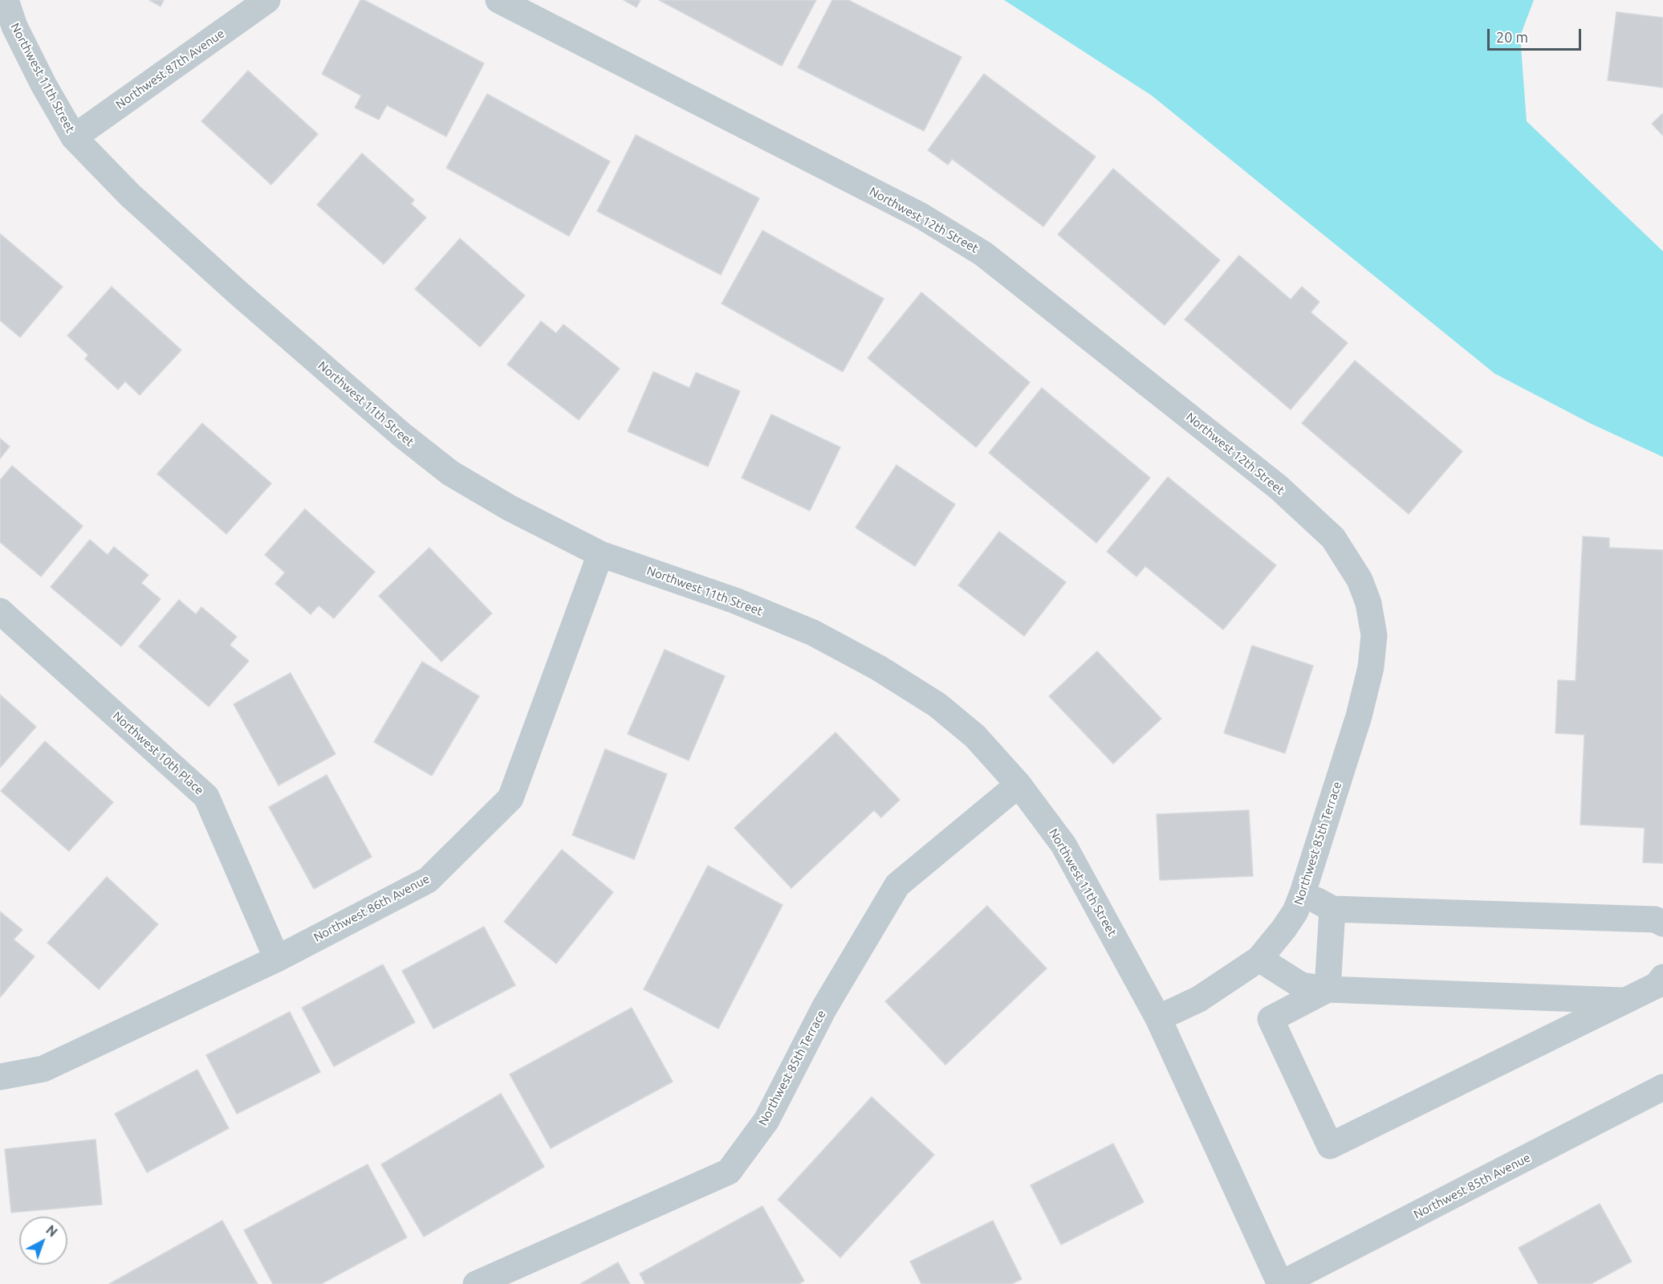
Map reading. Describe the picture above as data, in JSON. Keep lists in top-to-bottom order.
{
  "streets": {
    "street": [
      "Northwest 87th Avenue",
      "Northwest 11th Street",
      "Northwest 12th Street",
      "Northwest 10th Place",
      "Northwest 85th Terrace",
      "Northwest 86th Avenue",
      "Northwest 85th Avenue"
    ]
  },
  "crossings": [
    ["Northwest 87th Avenue", "Northwest 11th Street"],
    ["Northwest 11th Street", "Northwest 85th Terrace"],
    ["Northwest 11th Street", "Northwest 86th Avenue"],
    ["Northwest 11th Street", "Northwest 85th Avenue"],
    ["Northwest 12th Street", "Northwest 85th Terrace"],
    ["Northwest 10th Place", "Northwest 86th Avenue"]
  ],
  "scale_bar": "20 m",
  "north": "top right"
}
